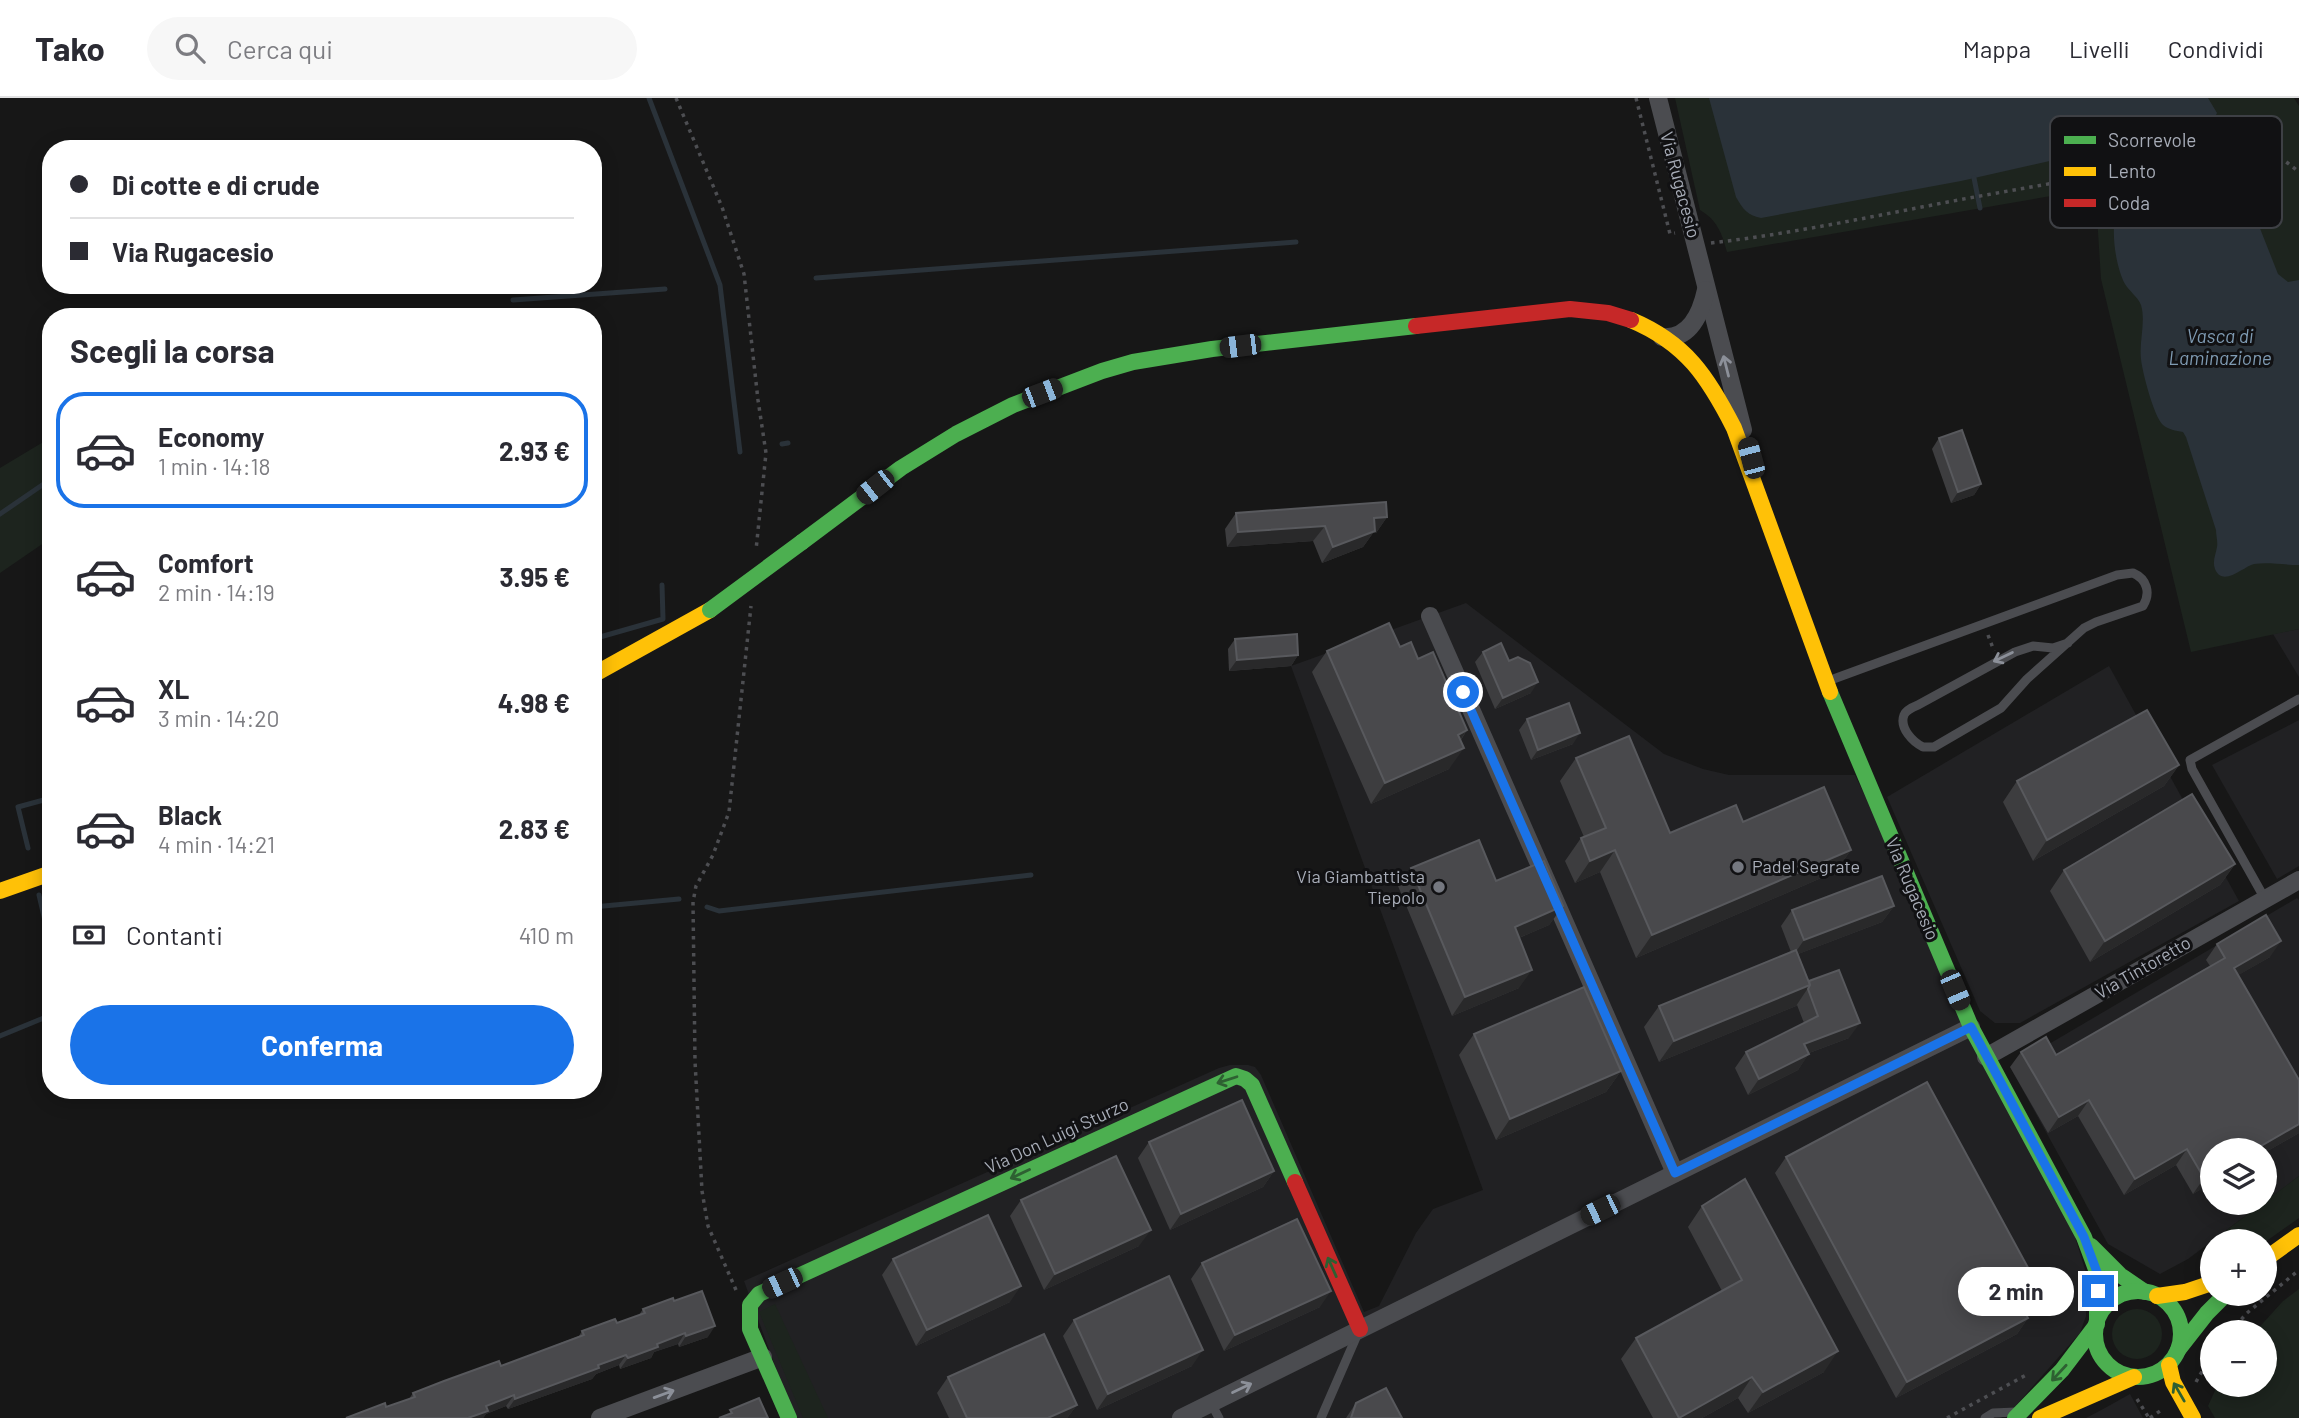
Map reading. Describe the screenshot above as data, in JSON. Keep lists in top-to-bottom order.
{
  "streets": {
    "main road": ["Via Rugacesio", "Via Don Luigi Sturzo"],
    "street": ["Via Tintoretto"]
  },
  "crossings": [
    ["Via Rugacesio", "Via Tintoretto"]
  ],
  "water": ["Vasca di Laminazione"],
  "places": ["Padel Segrate", "Via Giambattista Tiepolo"],
  "legend": ["Scorrevole", "Lento", "Coda"],
  "page": {
    "header": "Tako",
    "search": "Cerca qui",
    "nav": ["Mappa", "Livelli", "Condividi"],
    "banner": ["Di cotte e di crude", "Via Rugacesio"],
    "heading": "Scegli la corsa",
    "list": [
      {
        "name": "Economy",
        "note": "1 min · 14:18",
        "value": "2.93 €"
      },
      {
        "name": "Comfort",
        "note": "2 min · 14:19",
        "value": "3.95 €"
      },
      {
        "name": "XL",
        "note": "3 min · 14:20",
        "value": "4.98 €"
      },
      {
        "name": "Black",
        "note": "4 min · 14:21",
        "value": "2.83 €"
      }
    ],
    "pay": ["Contanti", "410 m"],
    "buttons": "Conferma",
    "map_buttons": ["+", "−"],
    "bubble": "2 min"
  }
}
